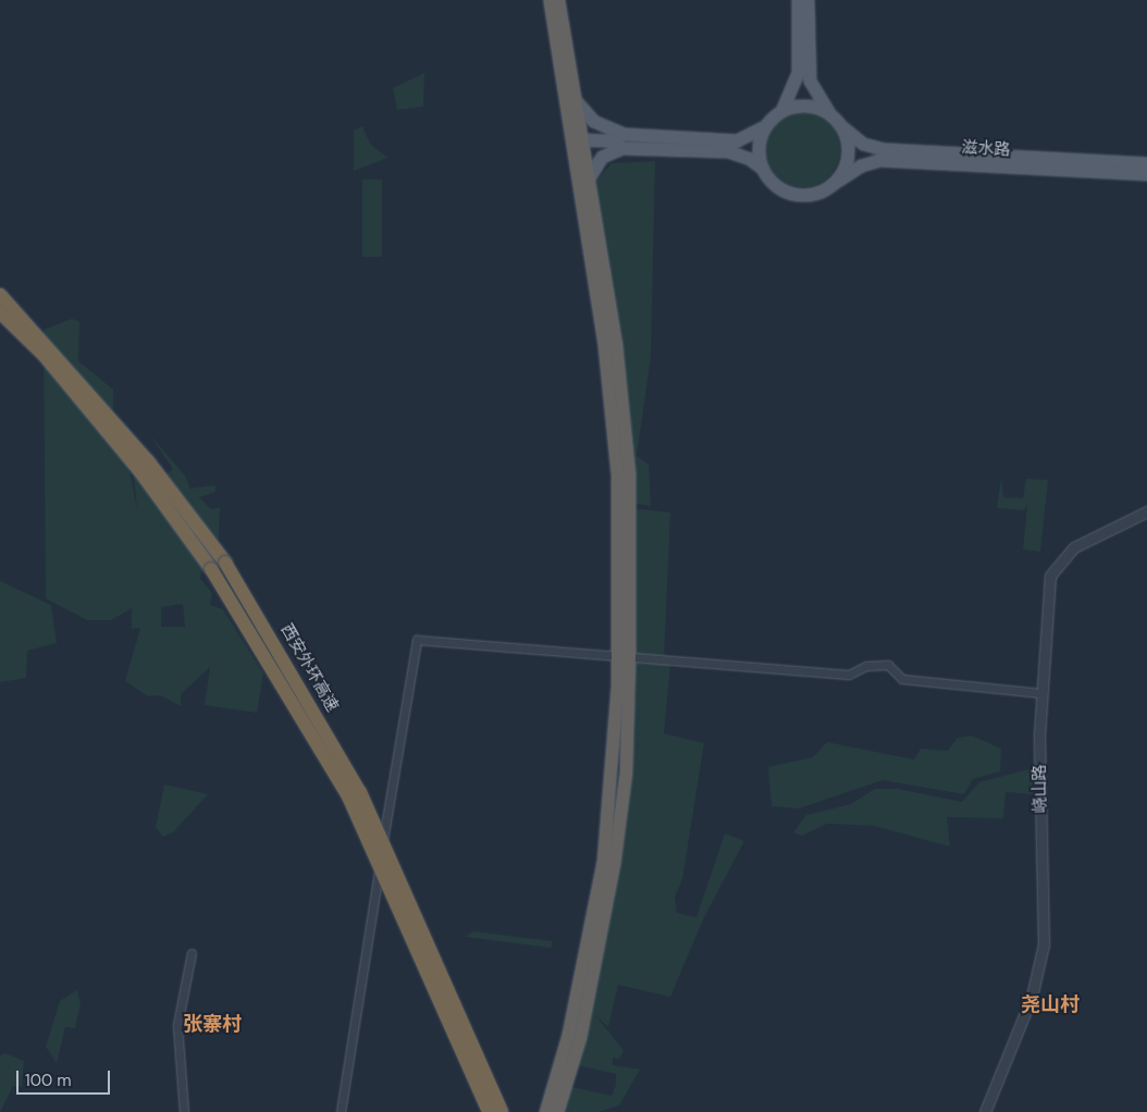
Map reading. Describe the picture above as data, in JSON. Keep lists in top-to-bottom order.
{
  "streets": {
    "highway": ["西安外环高速"],
    "main road": ["滋水路"],
    "street": ["峣山路"]
  },
  "districts": ["尧山村", "张寨村"],
  "scale_bar": "100 m"
}
